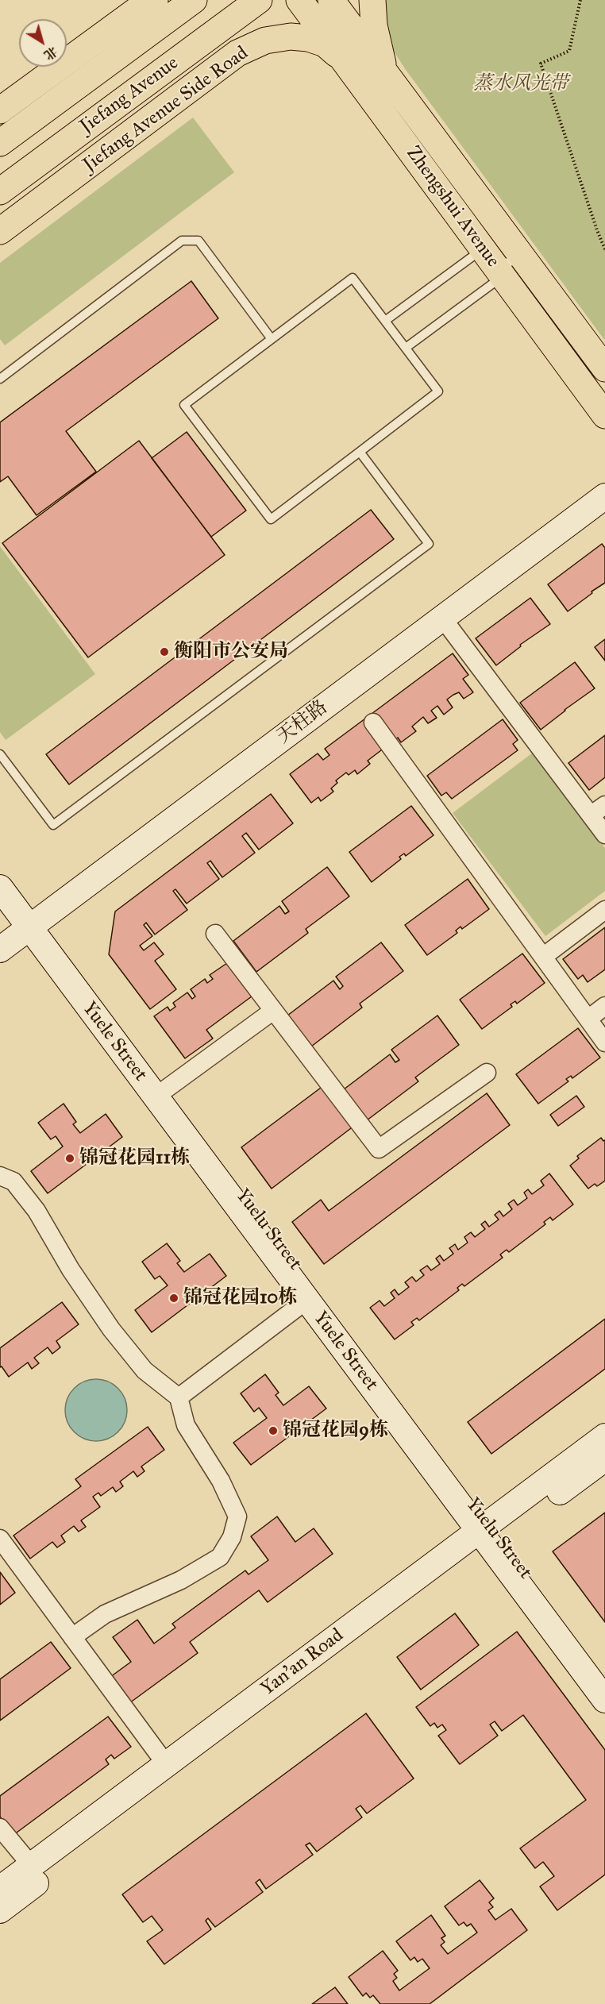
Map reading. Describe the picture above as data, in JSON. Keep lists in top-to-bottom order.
{
  "streets": {
    "main road": ["Jiefang Avenue", "Jiefang Avenue Side Road", "Zhengshui Avenue"],
    "street": [
      "天柱路",
      "Yuele Street",
      "Yuelu Street",
      "Yan'an Road"
    ]
  },
  "crossings": [
    ["Jiefang Avenue Side Road", "Zhengshui Avenue"],
    ["天柱路", "Yuele Street"],
    ["天柱路", "Yuelu Street"],
    ["Yuele Street", "Yuelu Street"],
    ["Yuele Street", "Yan'an Road"],
    ["Yuelu Street", "Yan'an Road"]
  ],
  "parks": ["蒸水风光带"],
  "places": [
    "衡阳市公安局",
    "锦冠花园11栋",
    "锦冠花园10栋",
    "锦冠花园9栋"
  ],
  "north": "bottom right"
}
